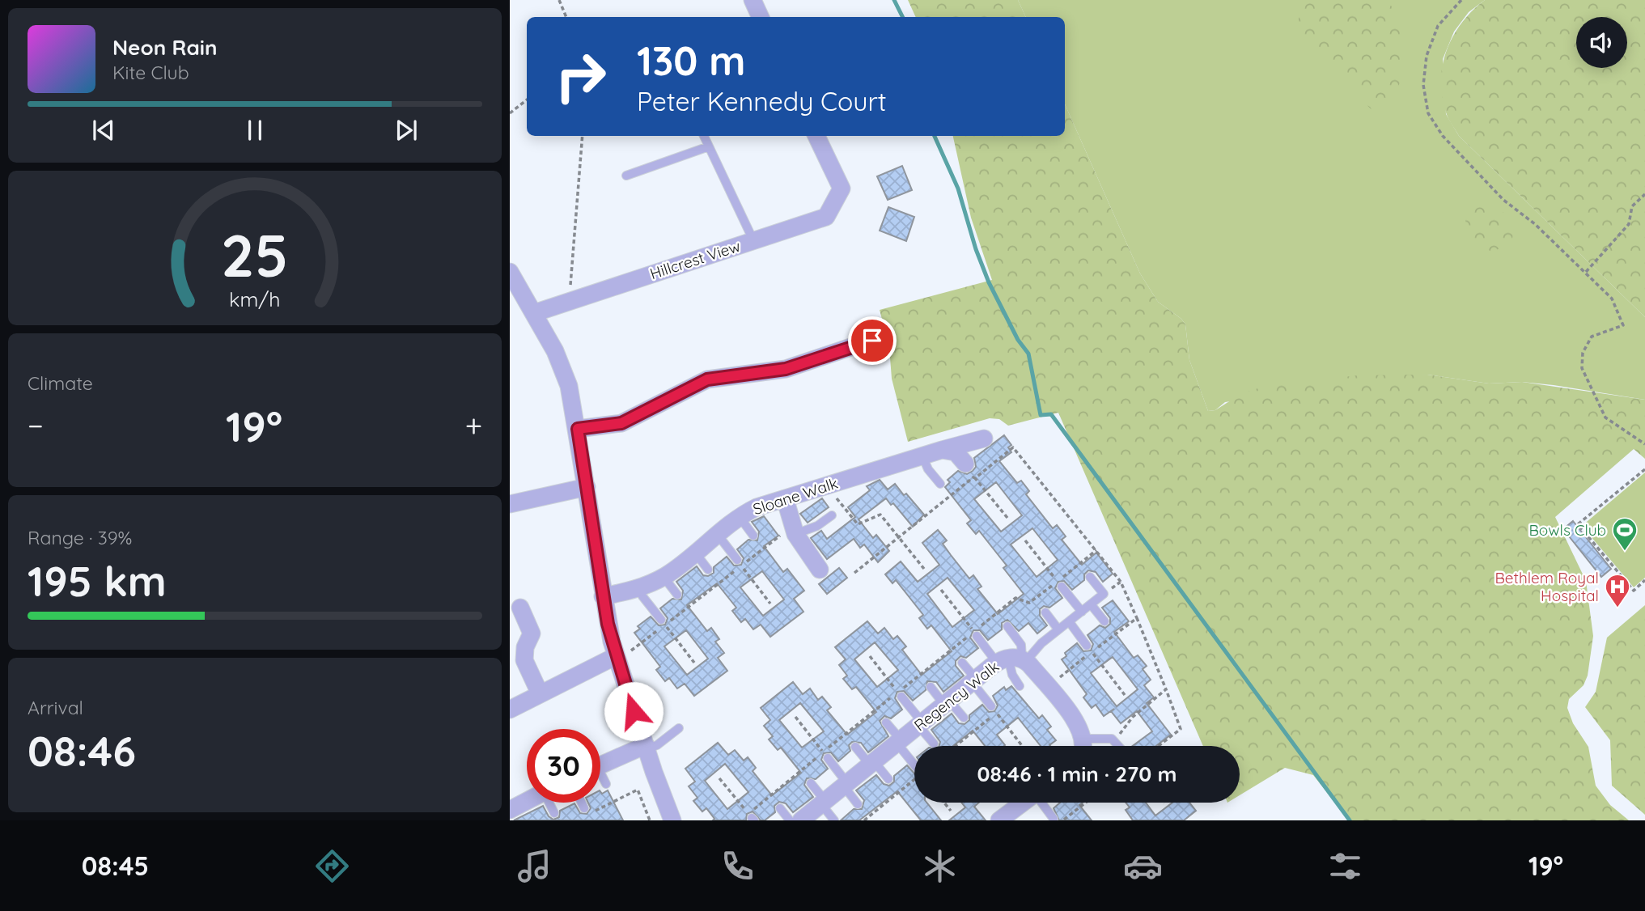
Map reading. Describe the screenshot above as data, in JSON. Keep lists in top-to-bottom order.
{
  "streets": {
    "street": ["Hillcrest View", "Sloane Walk", "Regency Walk"]
  },
  "places": {
    "sports": ["Bowls Club"],
    "hospital": ["Bethlem Royal Hospital"]
  },
  "page": {
    "turn": ["130 m", "Peter Kennedy Court"],
    "song": ["Neon Rain", "Kite Club"],
    "tile": [
      "Climate",
      ["Range · 39%", "195 km"],
      ["Arrival", "08:46"]
    ],
    "heat": ["−", "19°", "+"],
    "limit": "30",
    "trip": "08:46 · 1 min · 270 m",
    "tabs": ["08:45", "19°"],
    "gauge": ["25", "km/h"]
  }
}
